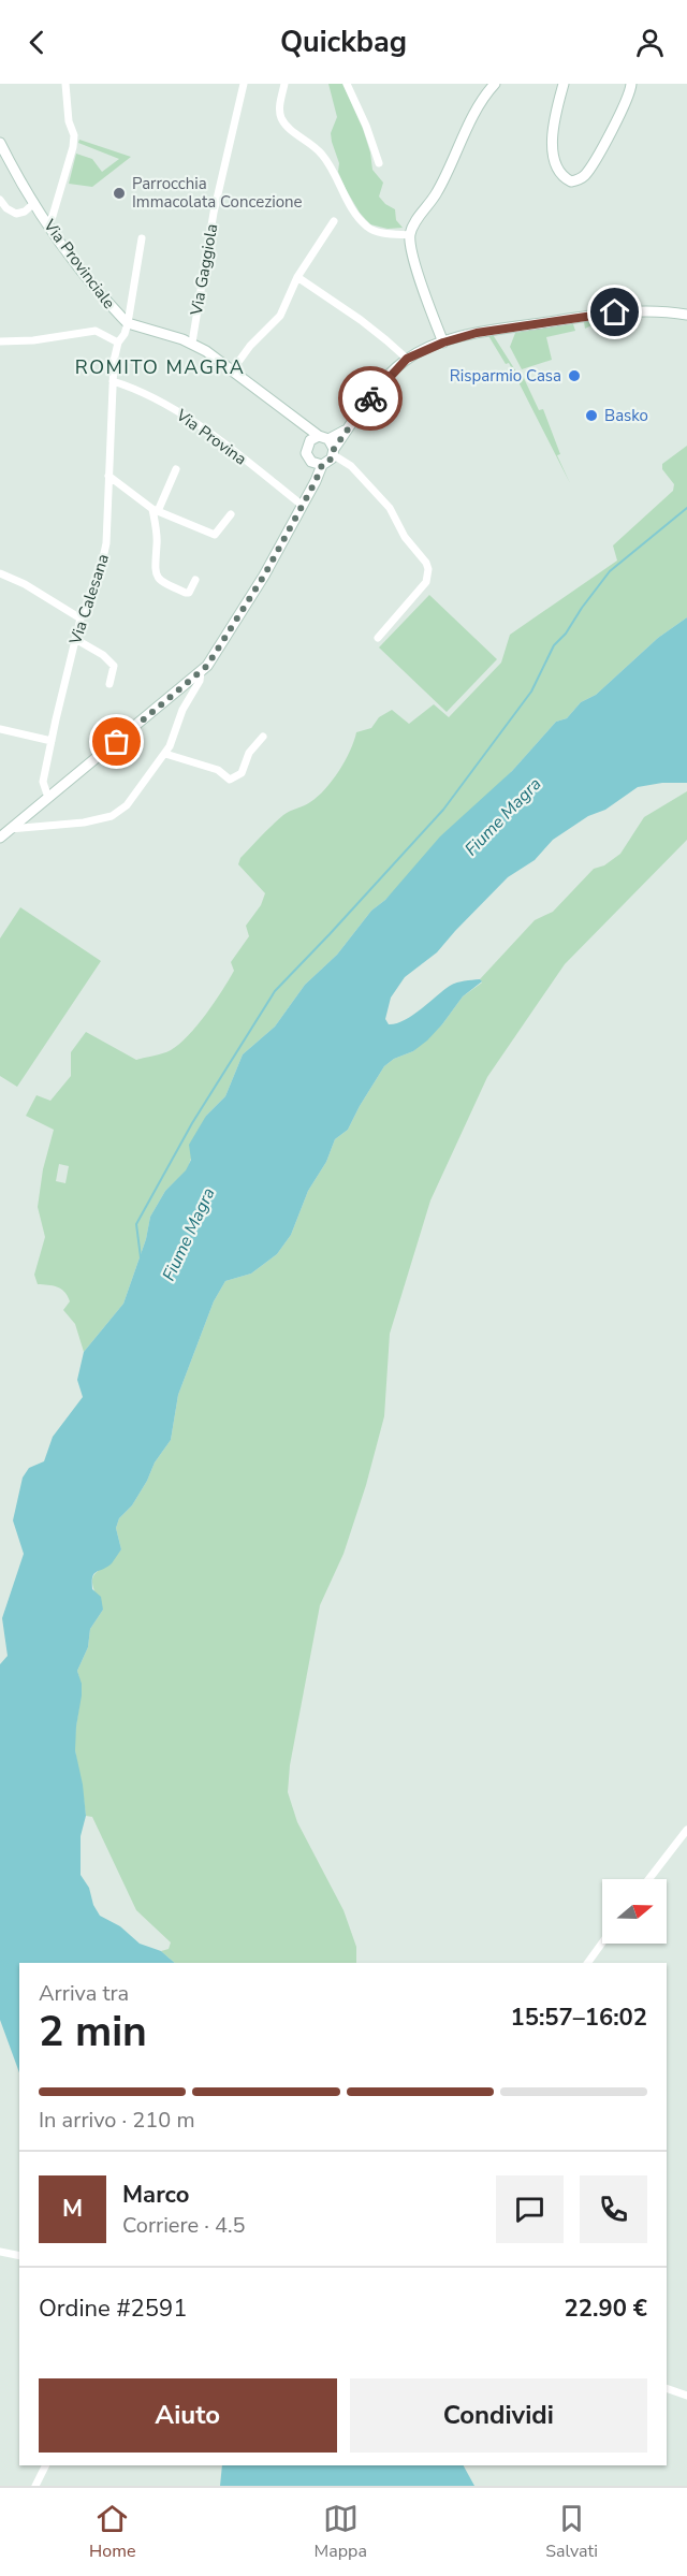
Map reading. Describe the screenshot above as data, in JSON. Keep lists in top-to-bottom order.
{
  "streets": {
    "main road": ["Via Provinciale"],
    "street": ["Via Gaggiola", "Via Provina", "Via Calesana"]
  },
  "crossings": [
    ["Via Provinciale", "Via Gaggiola"],
    ["Via Provinciale", "Via Calesana"],
    ["Via Provina", "Via Calesana"]
  ],
  "districts": ["ROMITO MAGRA"],
  "water": ["Fiume Magra"],
  "places": ["Parrocchia Immacolata Concezione", "Risparmio Casa", "Basko"],
  "north": "right",
  "page": {
    "header": "Quickbag",
    "heading": ["2 min", "Arriva tra", "15:57–16:02"],
    "panel": [
      "Marco",
      "Corriere · 4.5",
      "Ordine #2591",
      "22.90 €"
    ],
    "bar": "In arrivo · 210 m",
    "round": "M",
    "buttons": ["Aiuto", "Condividi"],
    "tabs": ["Home", "Mappa", "Salvati"]
  }
}
